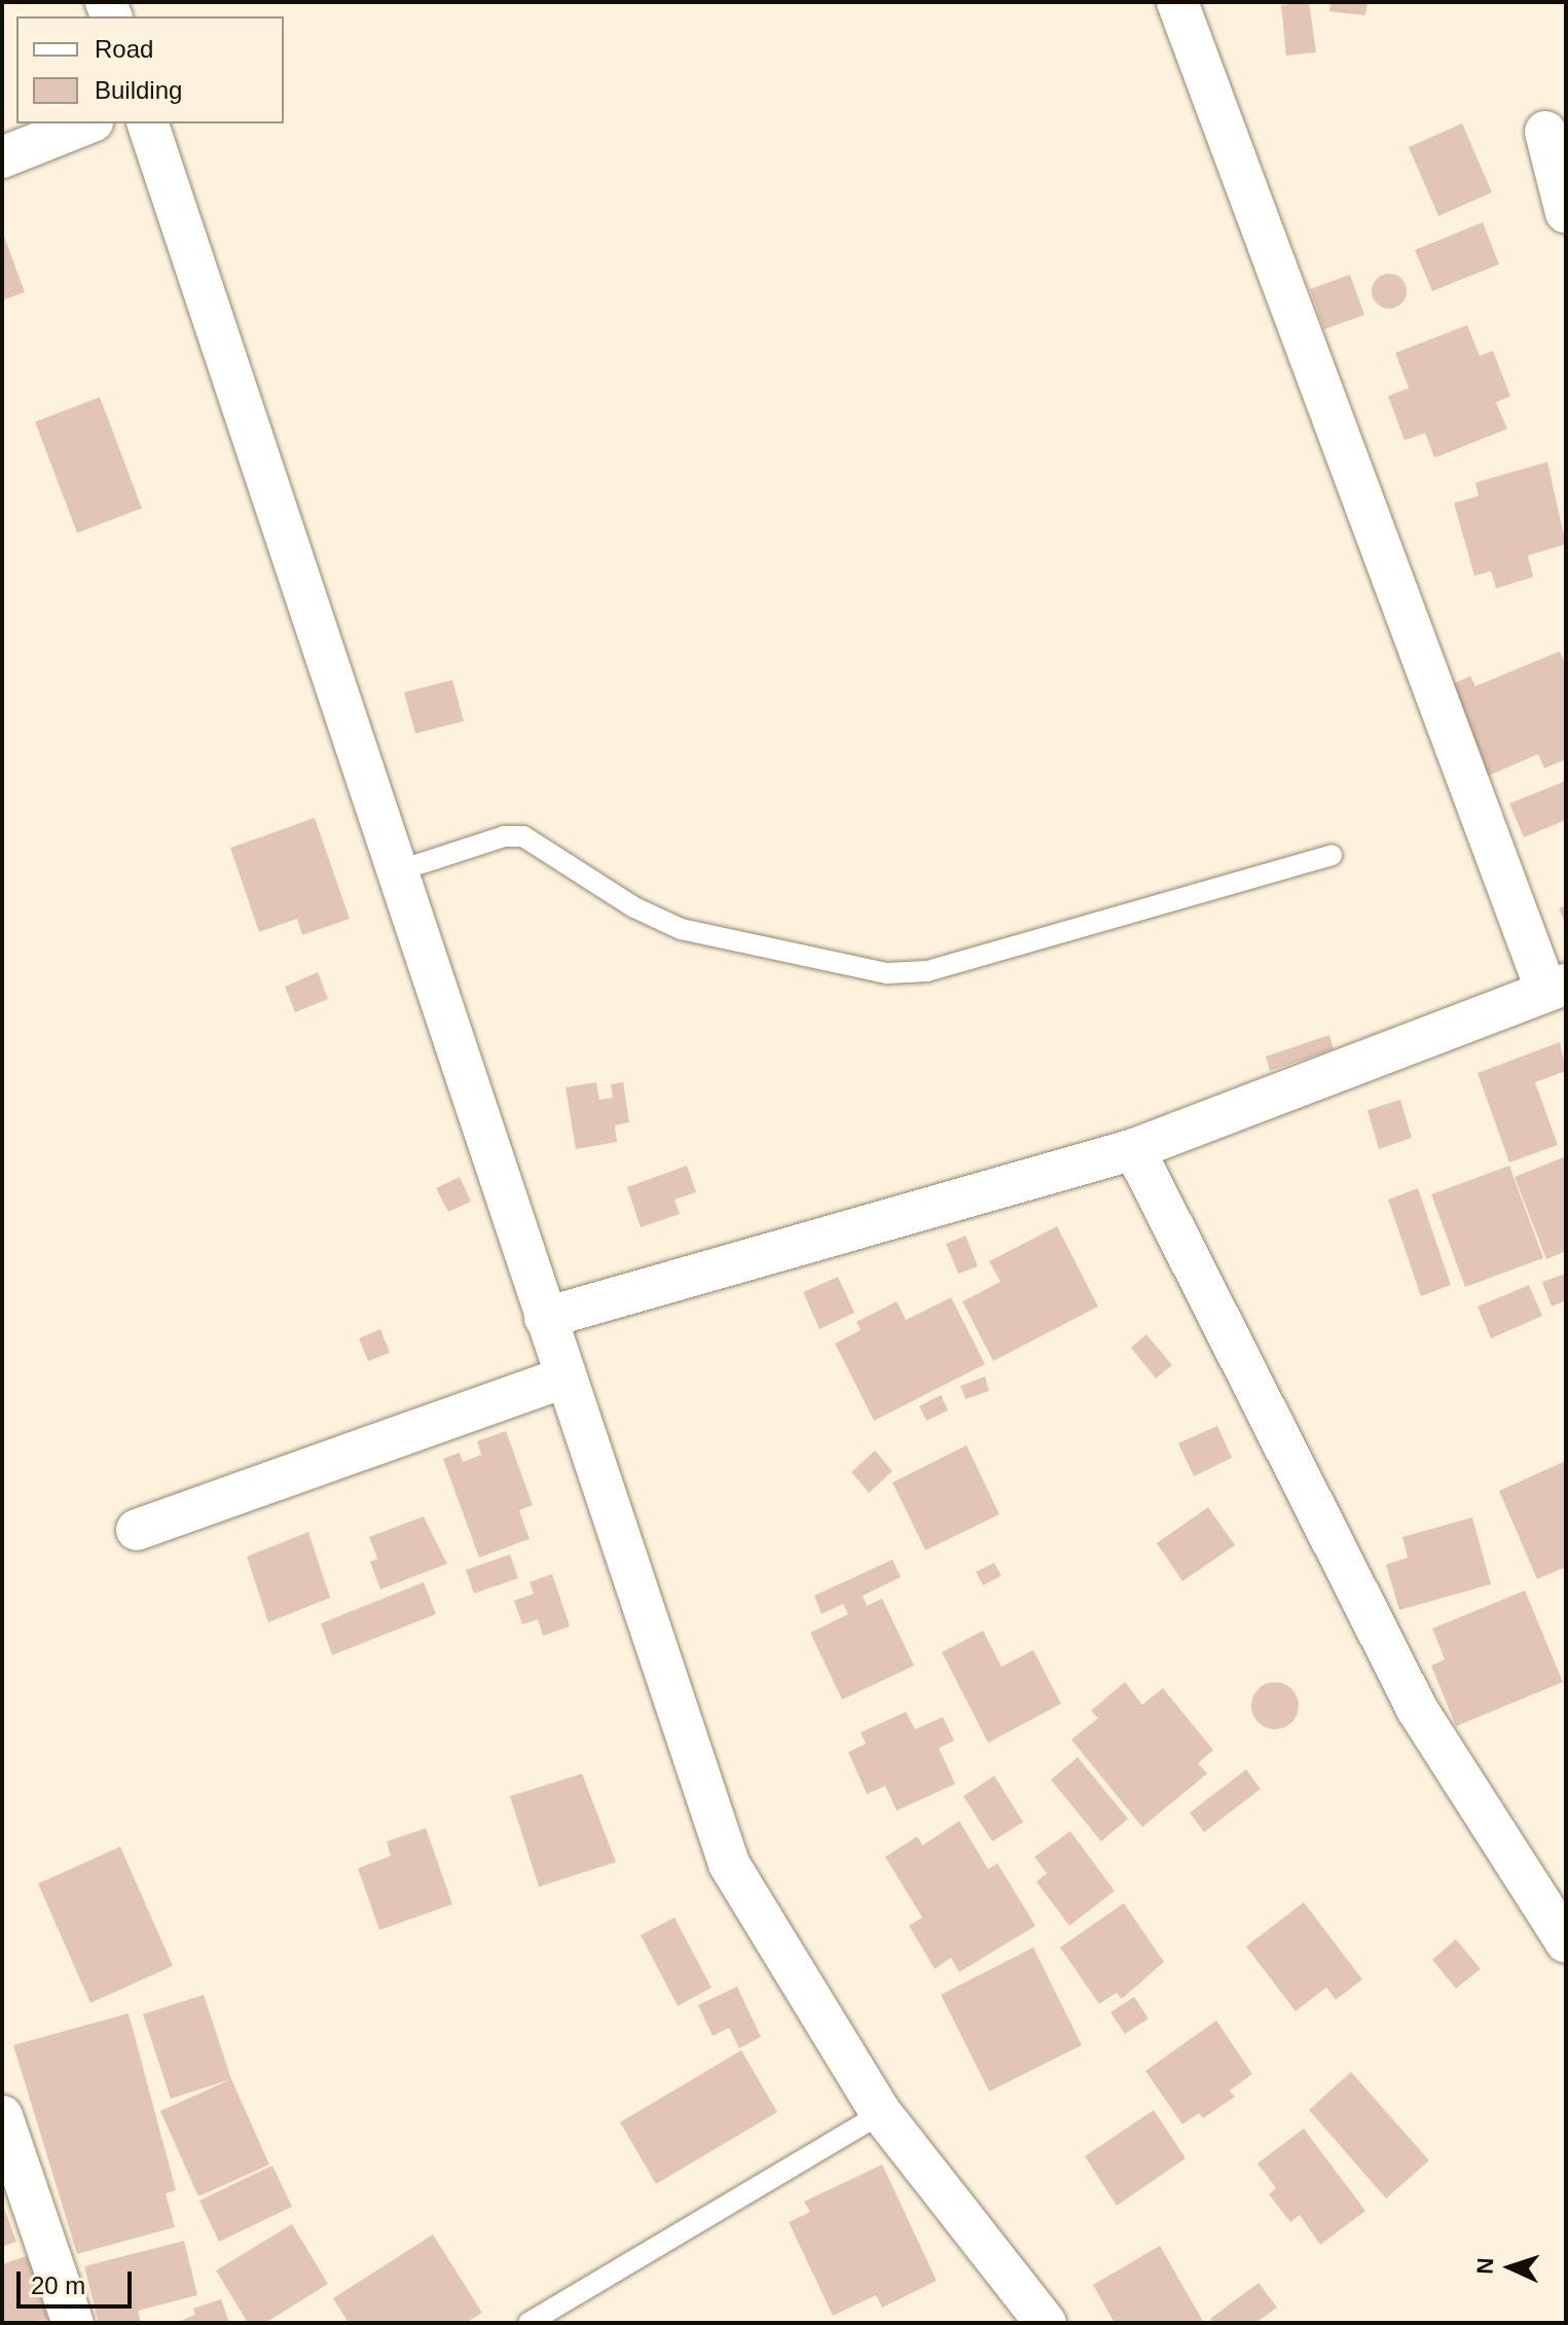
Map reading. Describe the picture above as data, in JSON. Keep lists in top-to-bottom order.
{
  "legend": ["Road", "Building"],
  "scale_bar": "20 m",
  "north": "left"
}
